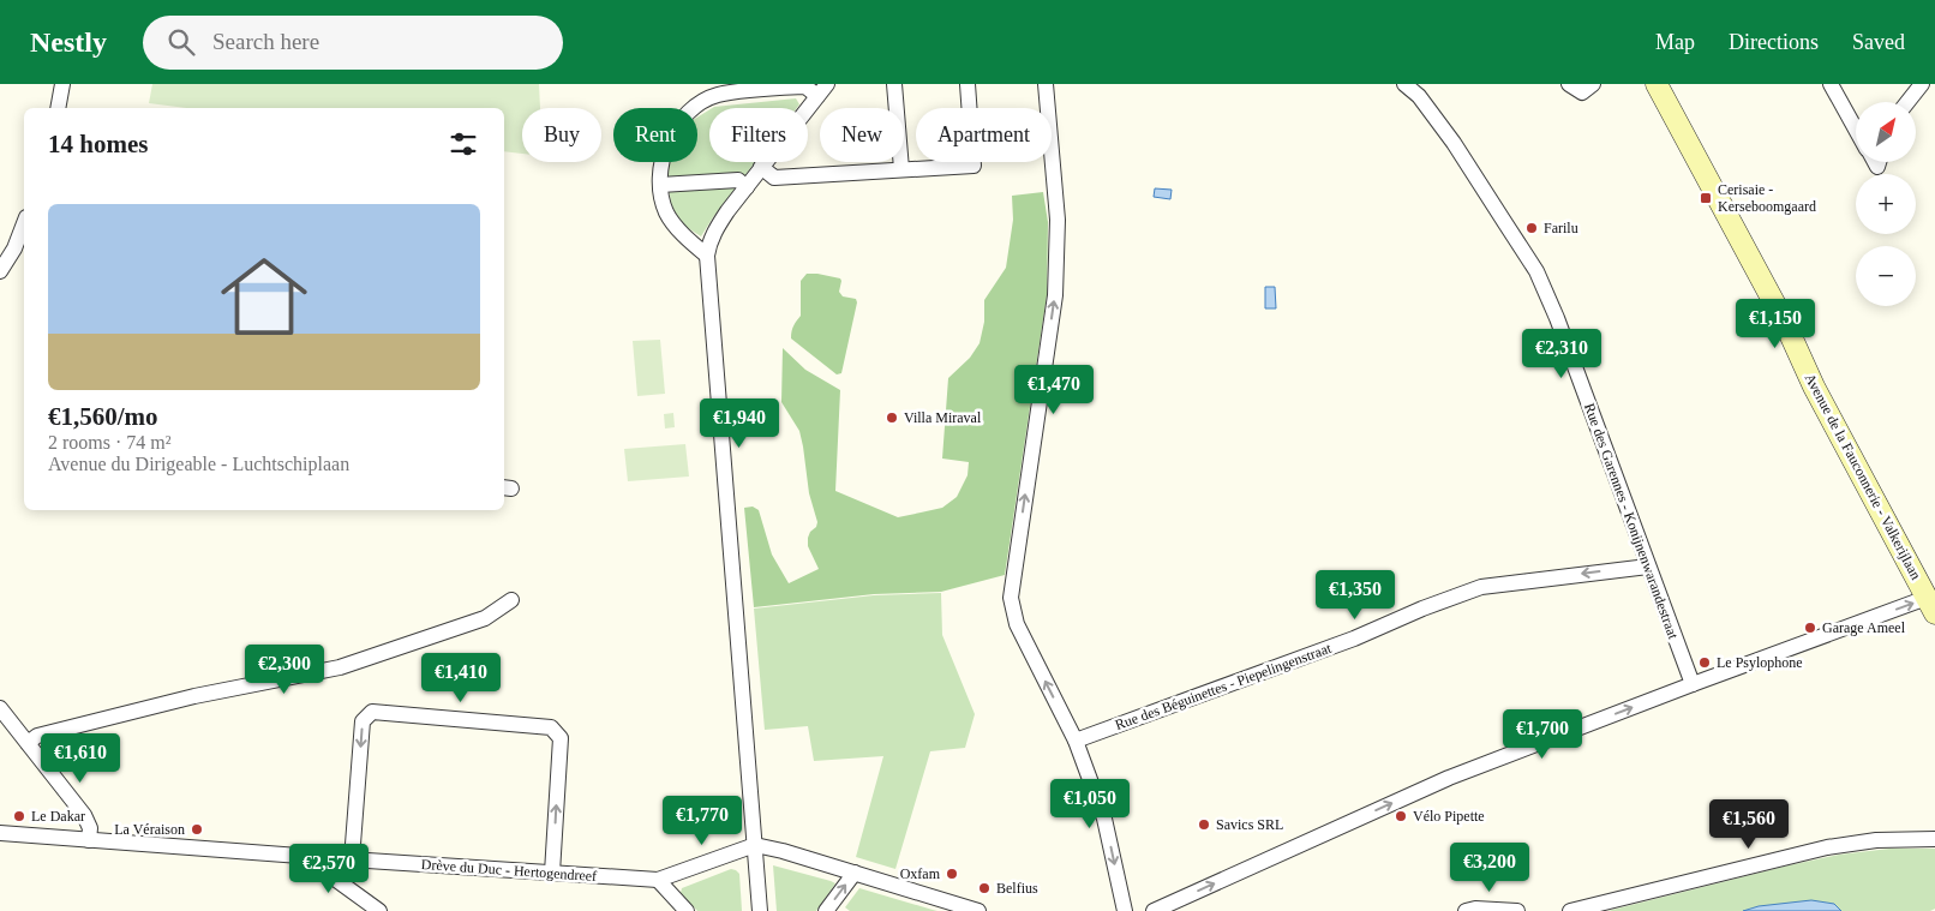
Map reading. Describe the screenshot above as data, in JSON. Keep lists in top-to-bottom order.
{
  "streets": {
    "street": [
      "Avenue de la Fauconnerie - Valkerijlaan",
      "Rue des Garennes - Konijnenwarandestraat",
      "Rue des Béguinettes - Piepelingenstraat",
      "Drève du Duc - Hertogendreef"
    ]
  },
  "crossings": [
    ["Rue des Garennes - Konijnenwarandestraat", "Rue des Béguinettes - Piepelingenstraat"]
  ],
  "one_way": ["Rue des Béguinettes - Piepelingenstraat"],
  "places": {
    "transit": ["Cerisaie - Kerseboomgaard"],
    "other": [
      "Farilu",
      "Villa Miraval",
      "Garage Ameel",
      "Le Psylophone",
      "Le Dakar",
      "Vélo Pipette",
      "Savics SRL",
      "La Véraison",
      "Oxfam",
      "Belfius"
    ]
  },
  "north": "top right",
  "page": {
    "header": "Nestly",
    "search": "Search here",
    "nav": ["Map", "Directions", "Saved"],
    "map_buttons": ["+", "−"],
    "chip": [
      "Buy",
      "Rent",
      "Filters",
      "New",
      "Apartment"
    ],
    "heading": "14 homes",
    "list": [
      {
        "name": "€1,560/mo",
        "note": "2 rooms · 74 m² · Avenue du Dirigeable - Luchtschiplaan"
      }
    ],
    "price": [
      "€1,150",
      "€2,310",
      "€1,470",
      "€1,940",
      "€1,350",
      "€2,300",
      "€1,410",
      "€1,700",
      "€1,610",
      "€1,050",
      "€1,770",
      "€1,560",
      "€3,200",
      "€2,570"
    ]
  }
}
